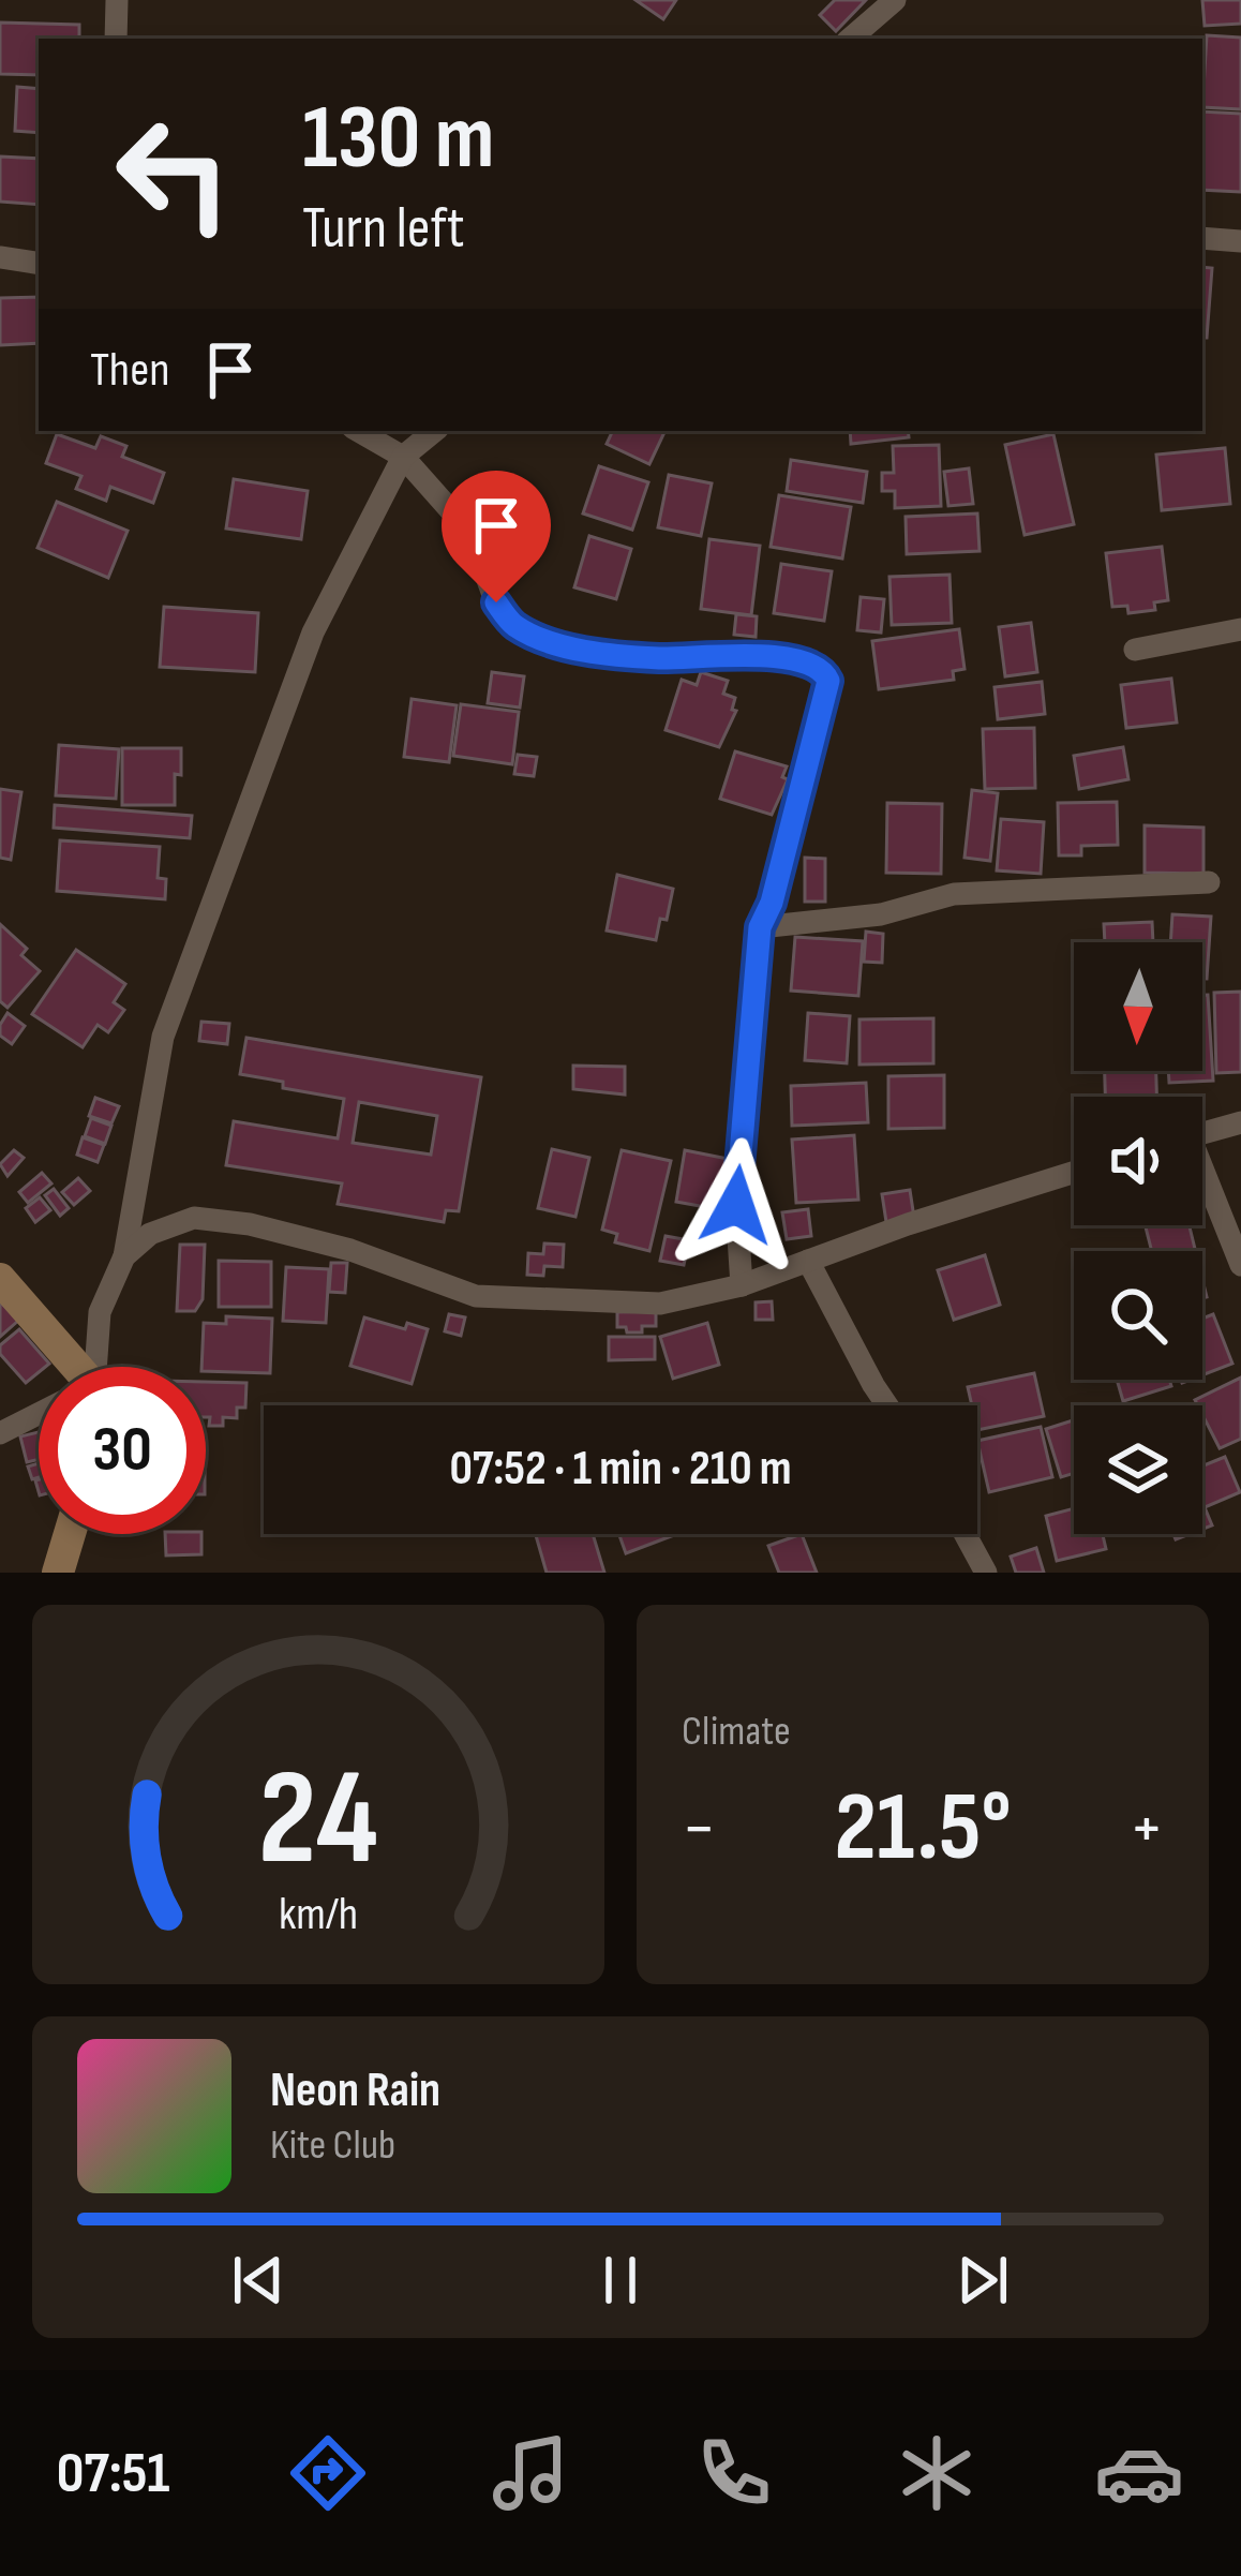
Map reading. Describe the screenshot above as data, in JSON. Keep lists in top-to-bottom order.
{
  "north": "bottom",
  "page": {
    "turn": ["130 m", "Turn left"],
    "then": "Then",
    "limit": "30",
    "trip": "07:52 · 1 min · 210 m",
    "tile": "Climate",
    "heat": ["−", "21.5°", "+"],
    "song": ["Neon Rain", "Kite Club"],
    "tabs": "07:51",
    "gauge": ["24", "km/h"]
  }
}
